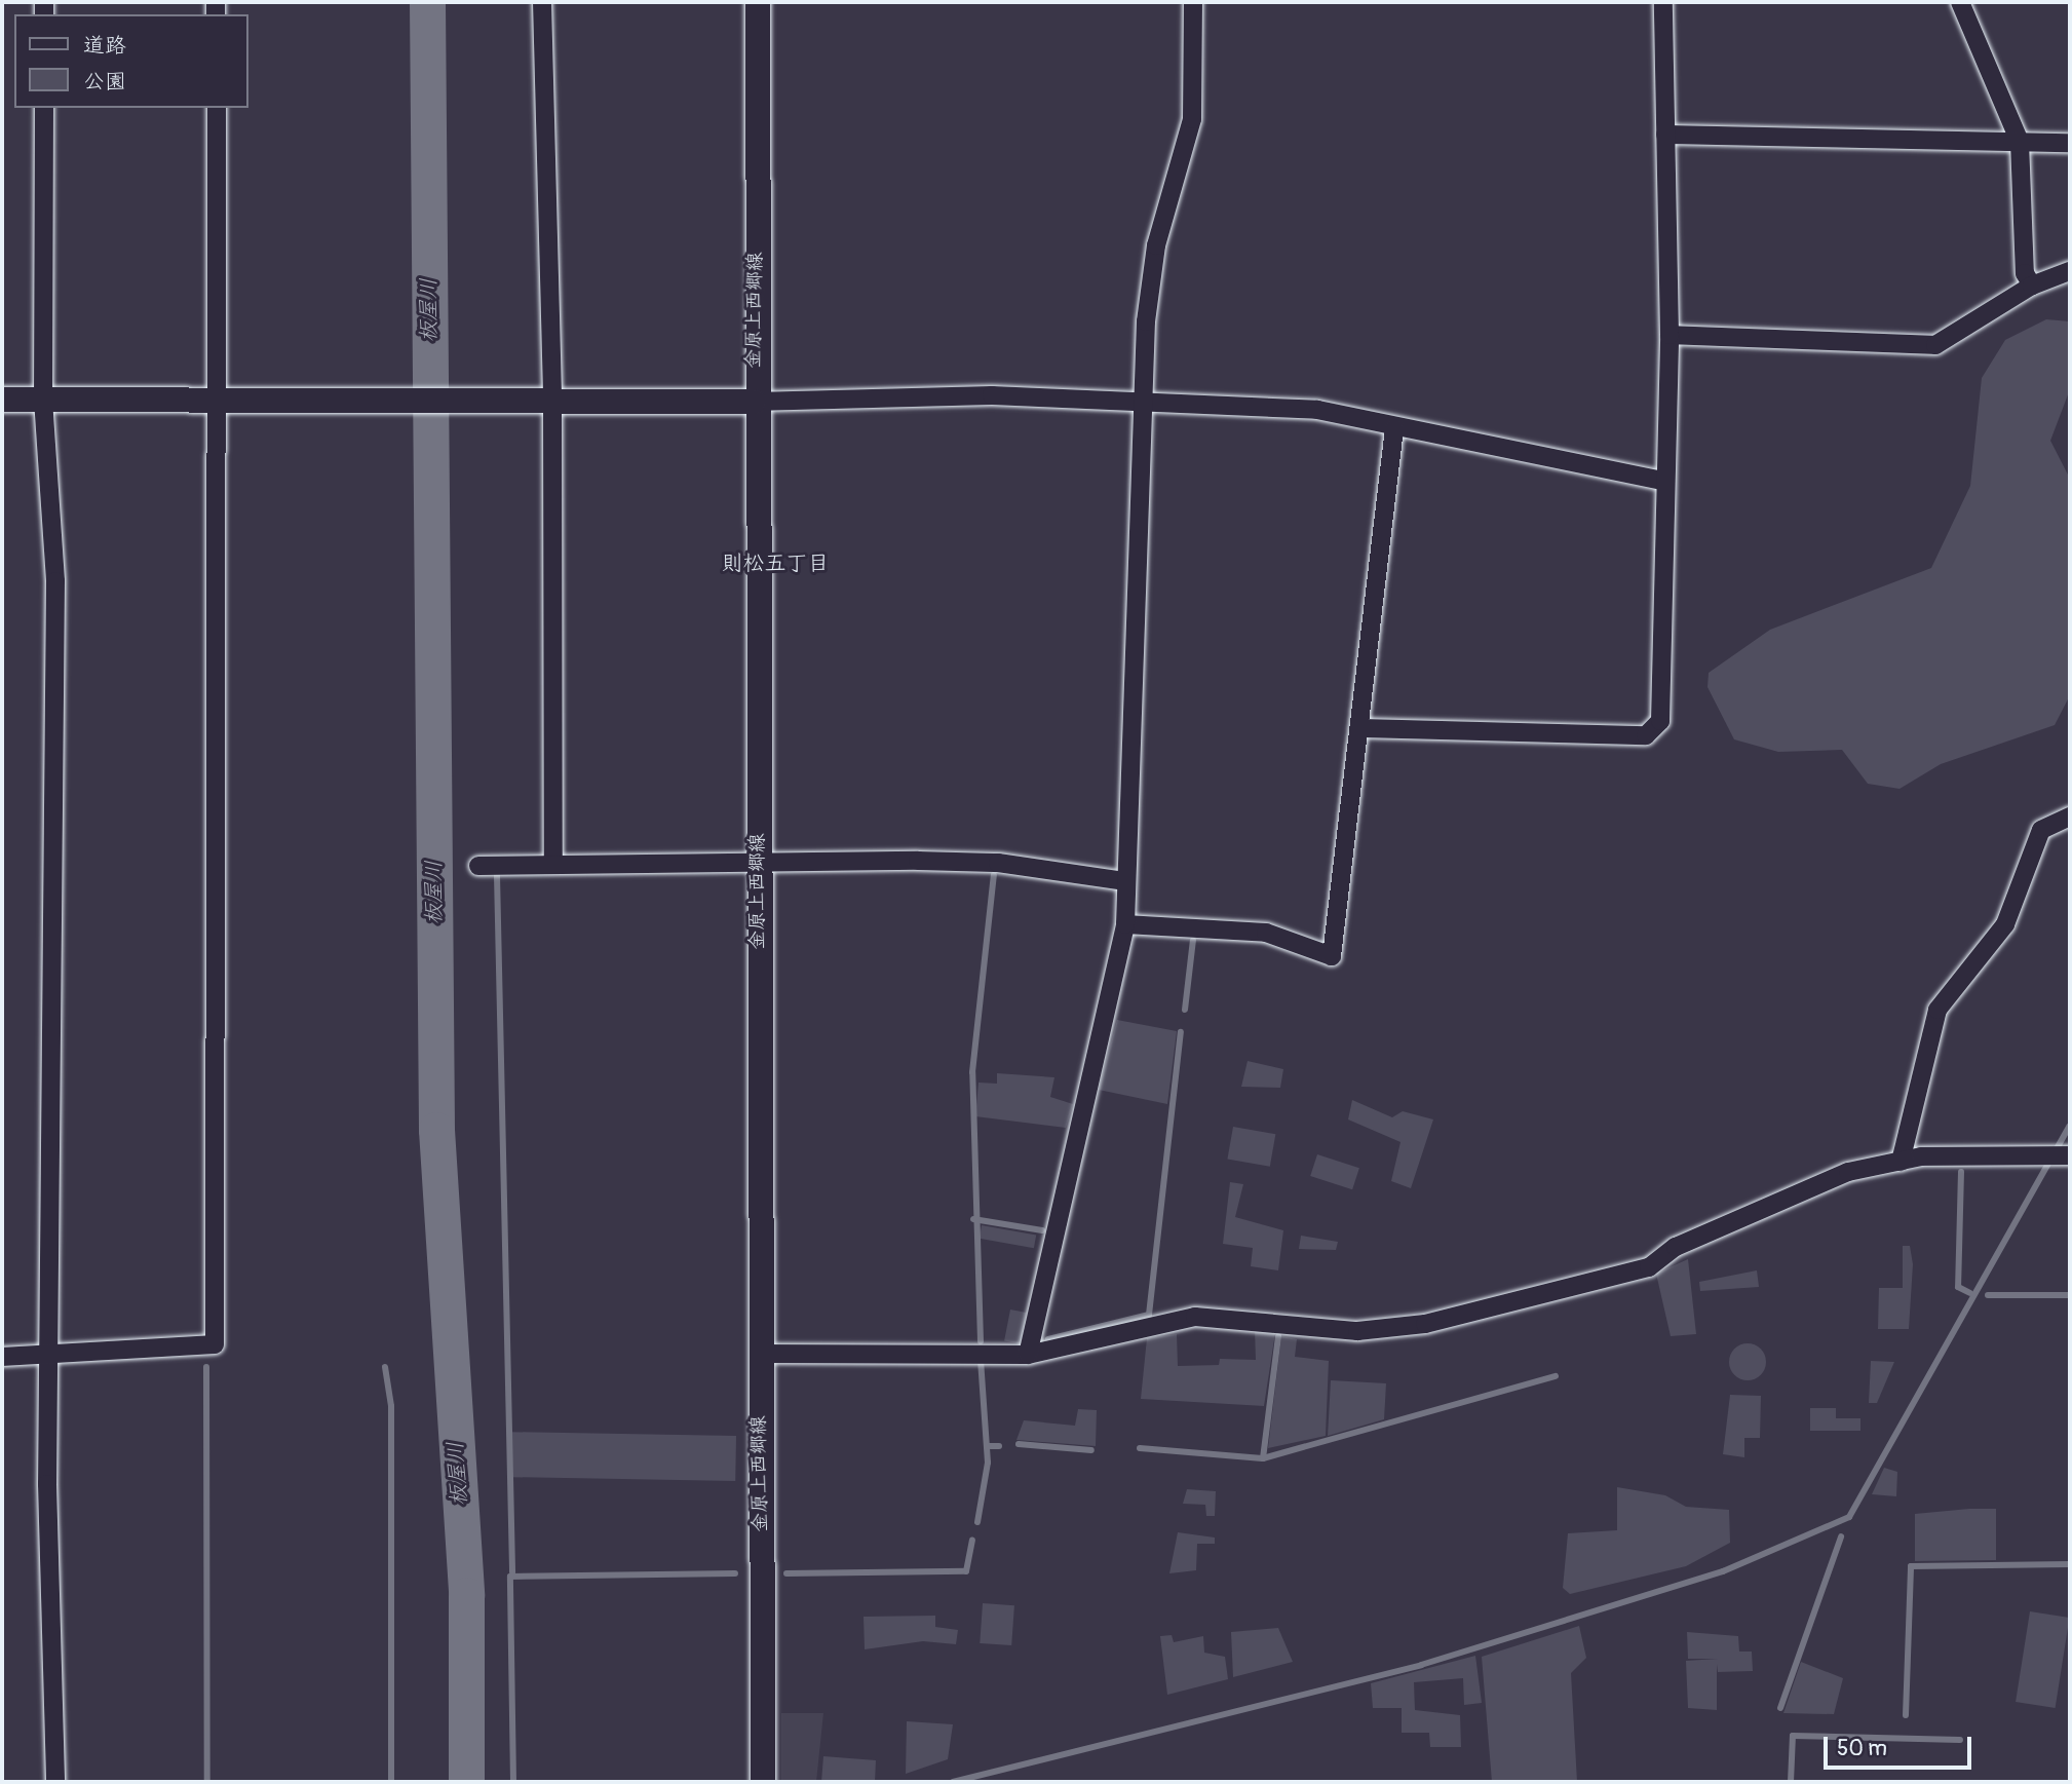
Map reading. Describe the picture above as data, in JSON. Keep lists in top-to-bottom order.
{
  "streets": {
    "main road": ["金原上西郷線"]
  },
  "districts": ["則松五丁目"],
  "water": ["板屋川"],
  "legend": ["道路", "公園"],
  "scale_bar": "50 m"
}
